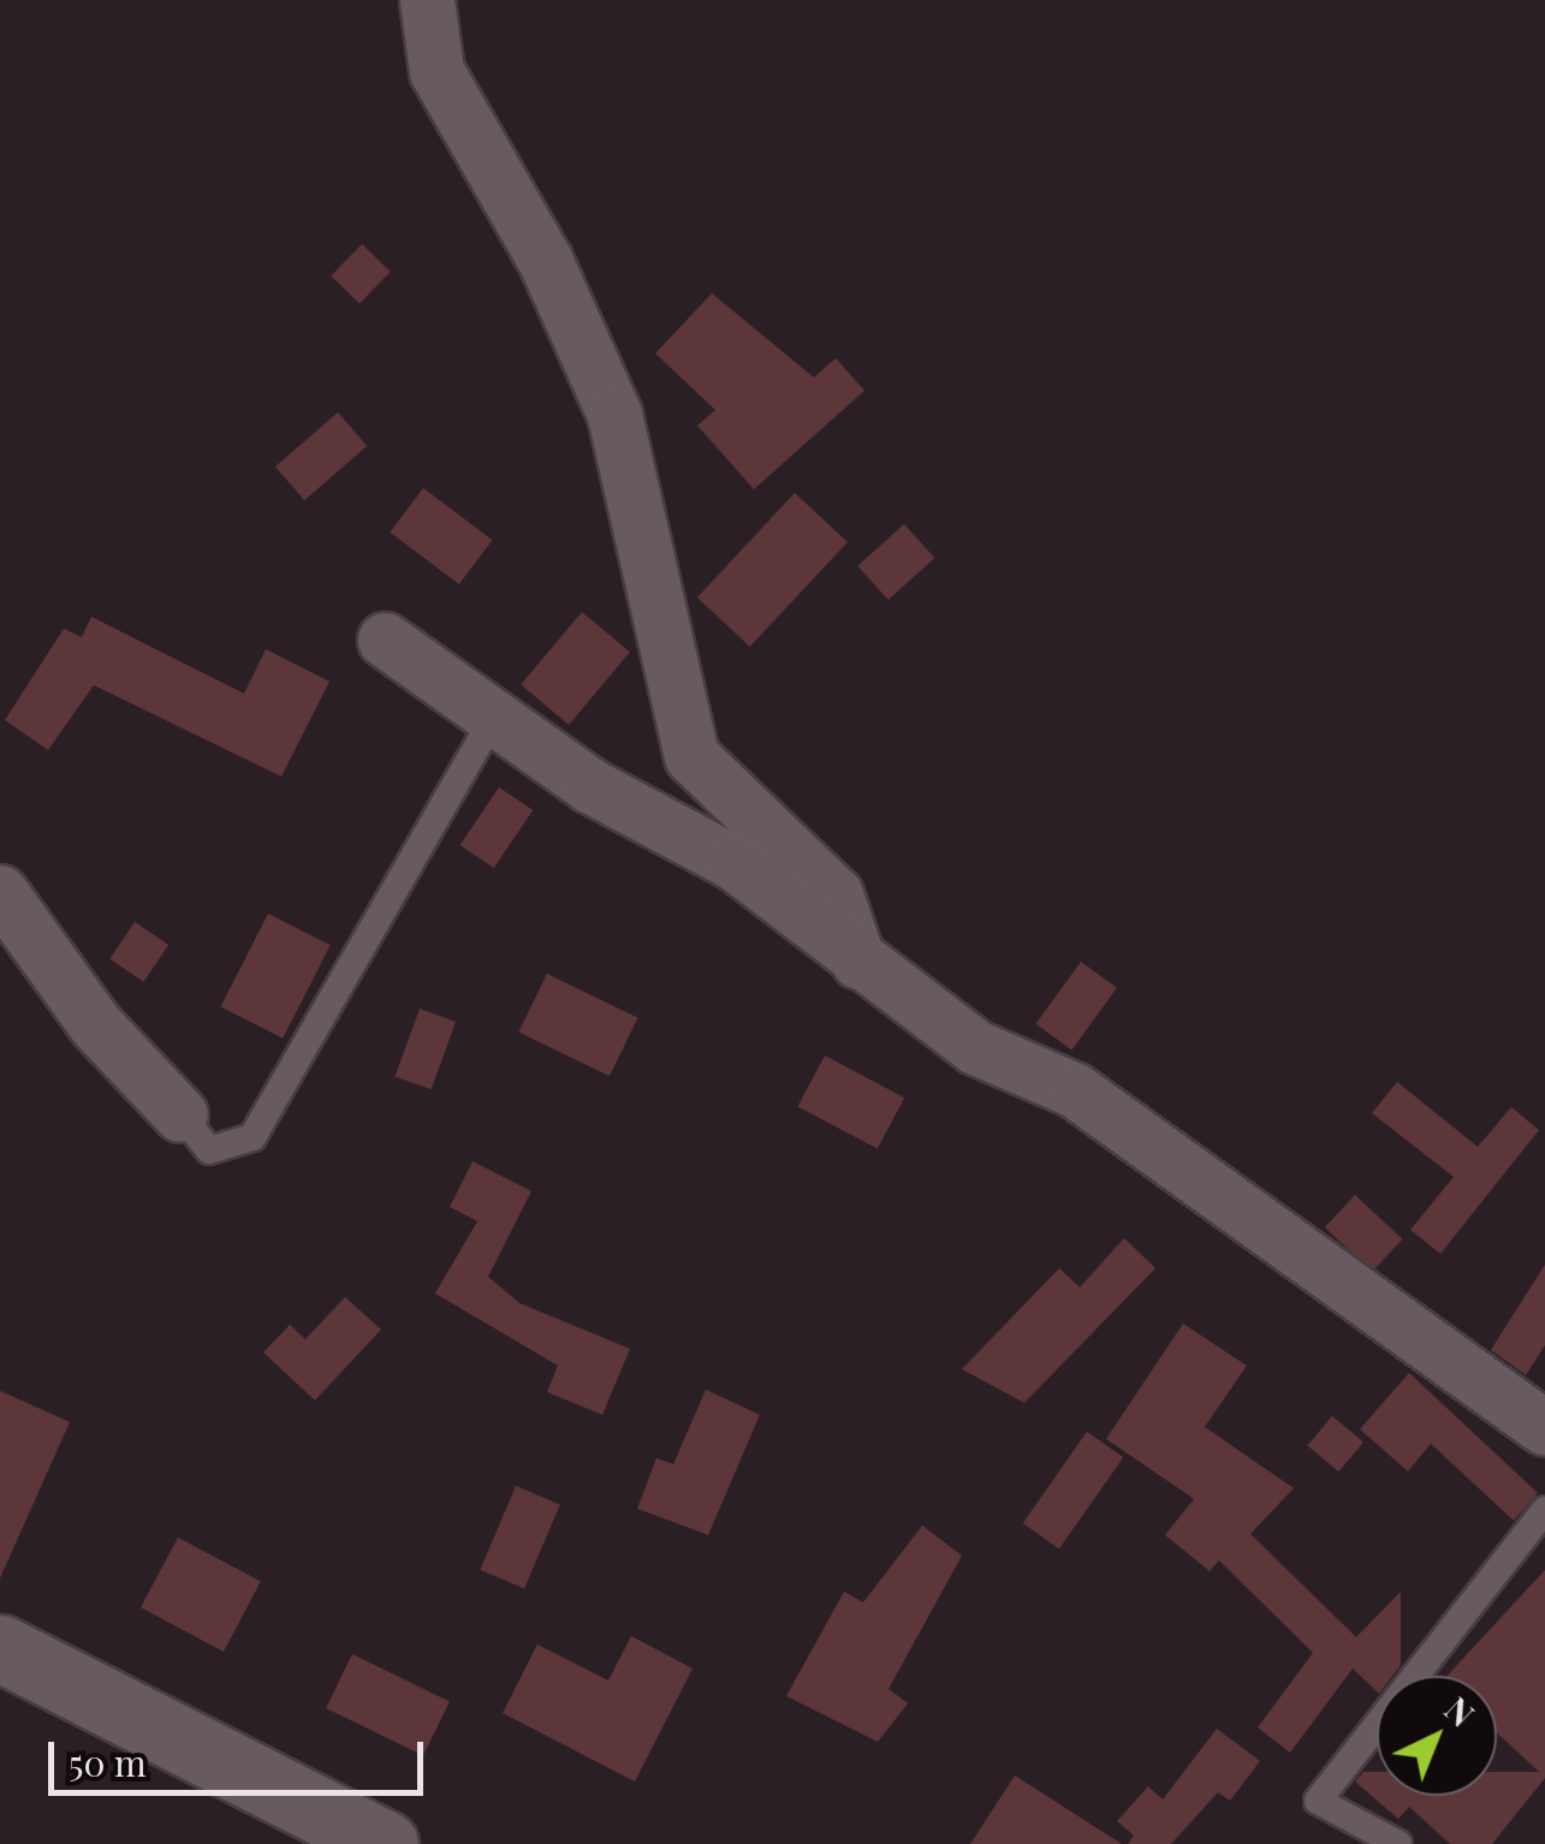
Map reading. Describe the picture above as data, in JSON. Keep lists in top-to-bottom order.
{
  "scale_bar": "50 m",
  "north": "top right"
}
